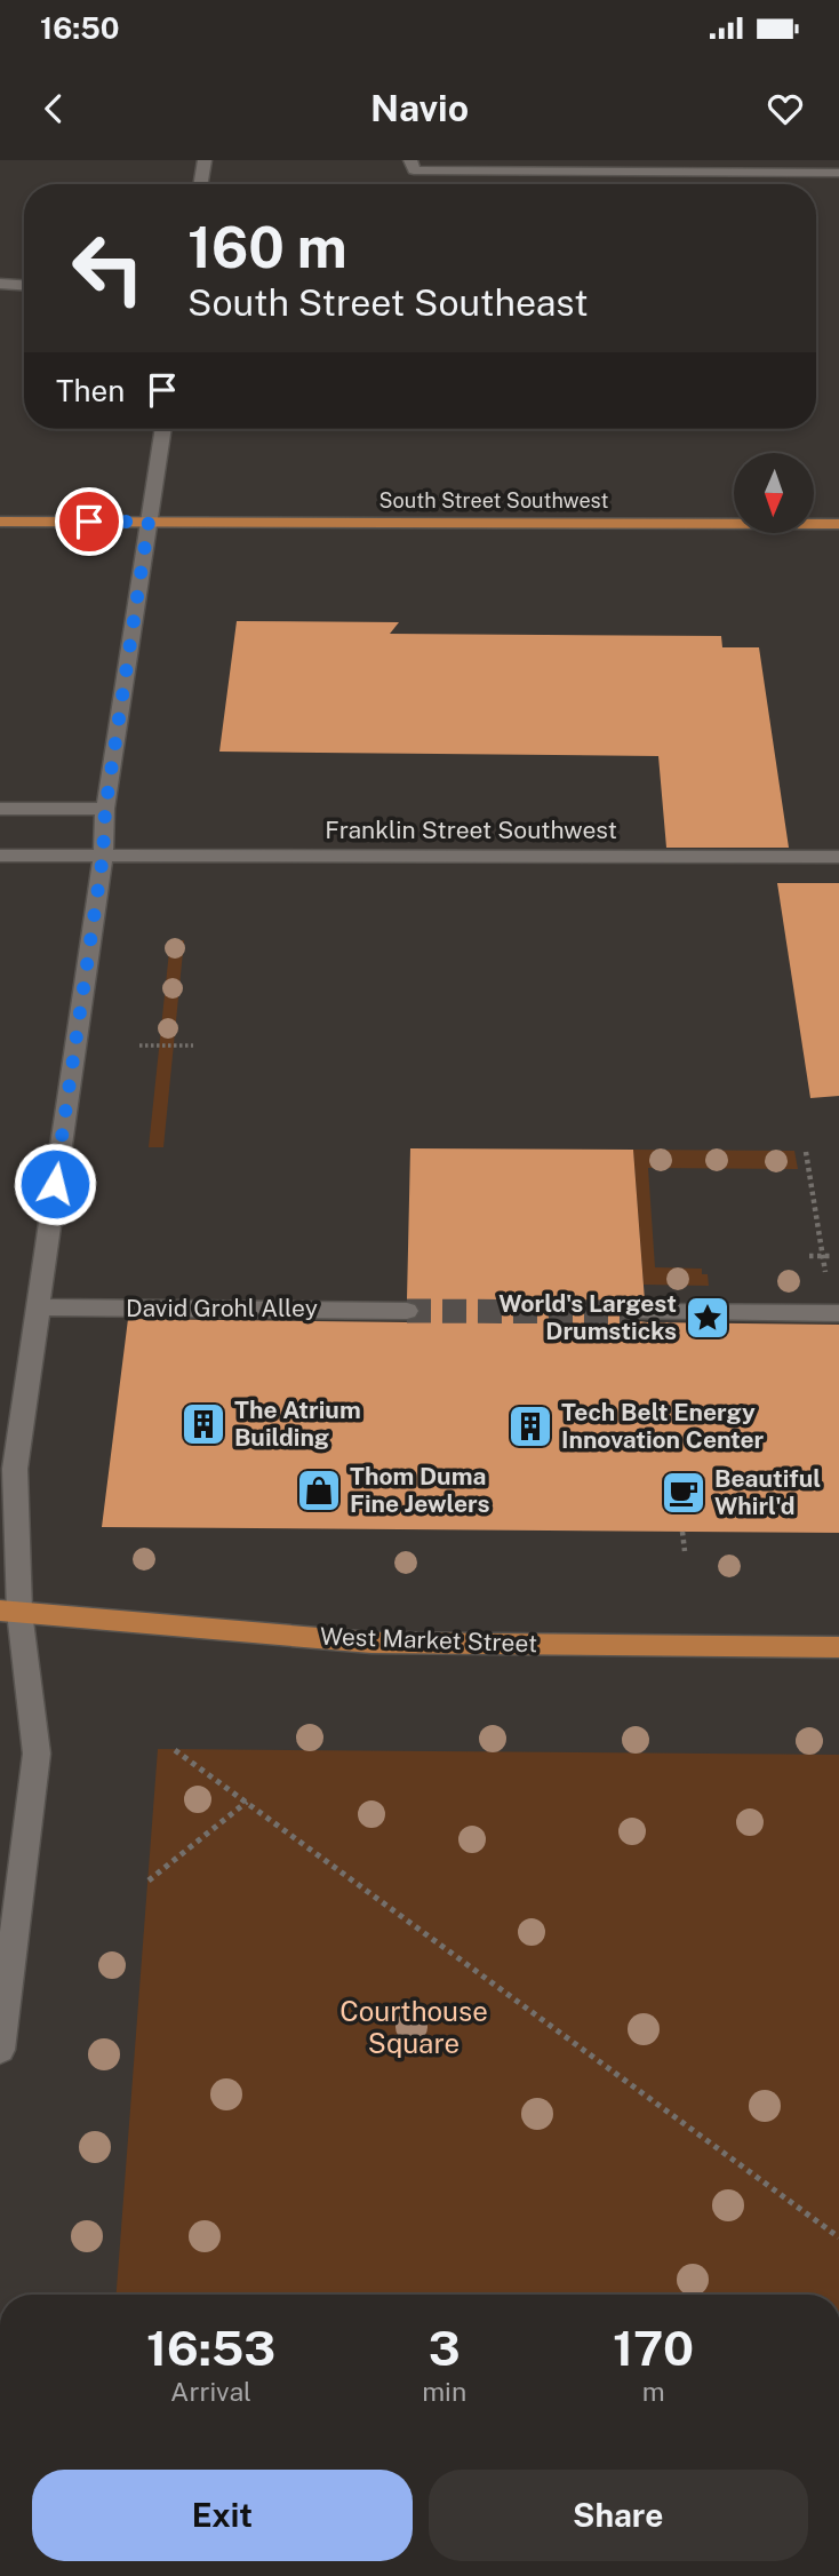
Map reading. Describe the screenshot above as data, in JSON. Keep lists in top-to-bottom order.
{
  "streets": {
    "main road": ["South Street Southwest", "West Market Street"],
    "street": ["Franklin Street Southwest", "David Grohl Alley"]
  },
  "parks": ["Courthouse Square"],
  "places": {
    "place": ["World's Largest Drumsticks"],
    "building": ["The Atrium Building", "Tech Belt Energy Innovation Center"],
    "shop": ["Thom Duma Fine Jewlers"],
    "cafe": ["Beautiful Whirl'd"]
  },
  "north": "bottom",
  "page": {
    "status": "16:50",
    "header": "Navio",
    "turn": ["160 m", "South Street Southeast"],
    "then": "Then",
    "eta": [
      "16:53",
      "Arrival",
      "3",
      "min",
      "170",
      "m"
    ],
    "buttons": ["Exit", "Share"]
  }
}
